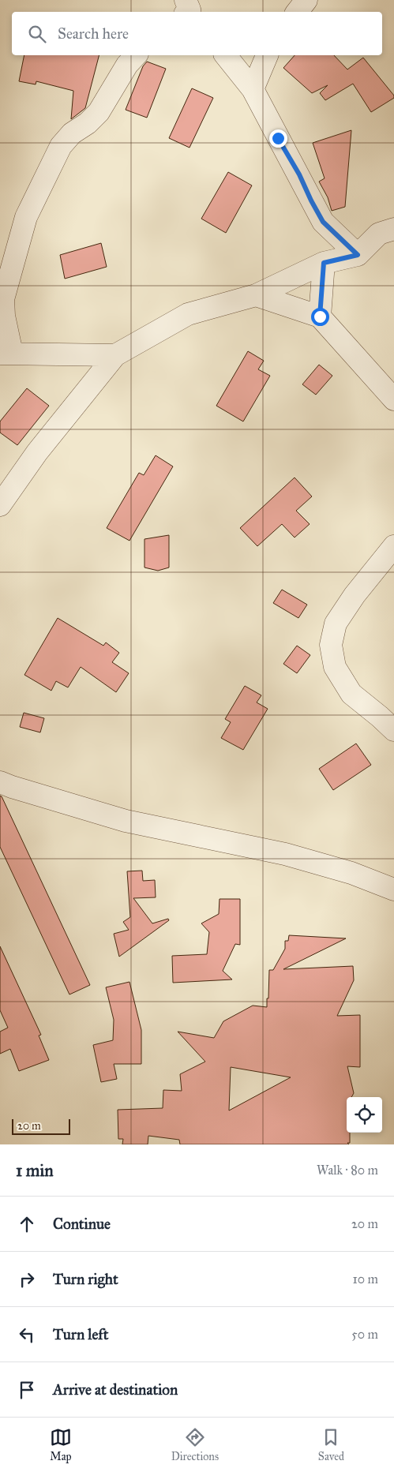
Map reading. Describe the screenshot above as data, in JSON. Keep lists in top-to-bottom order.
{
  "scale_bar": "20 m",
  "page": {
    "search": "Search here",
    "scale": "20 m",
    "heading": ["1 min", "Walk · 80 m"],
    "list": [
      ["Continue", "20 m"],
      ["Turn right", "10 m"],
      ["Turn left", "50 m"],
      "Arrive at destination"
    ],
    "nav": ["Map", "Directions", "Saved"]
  }
}
